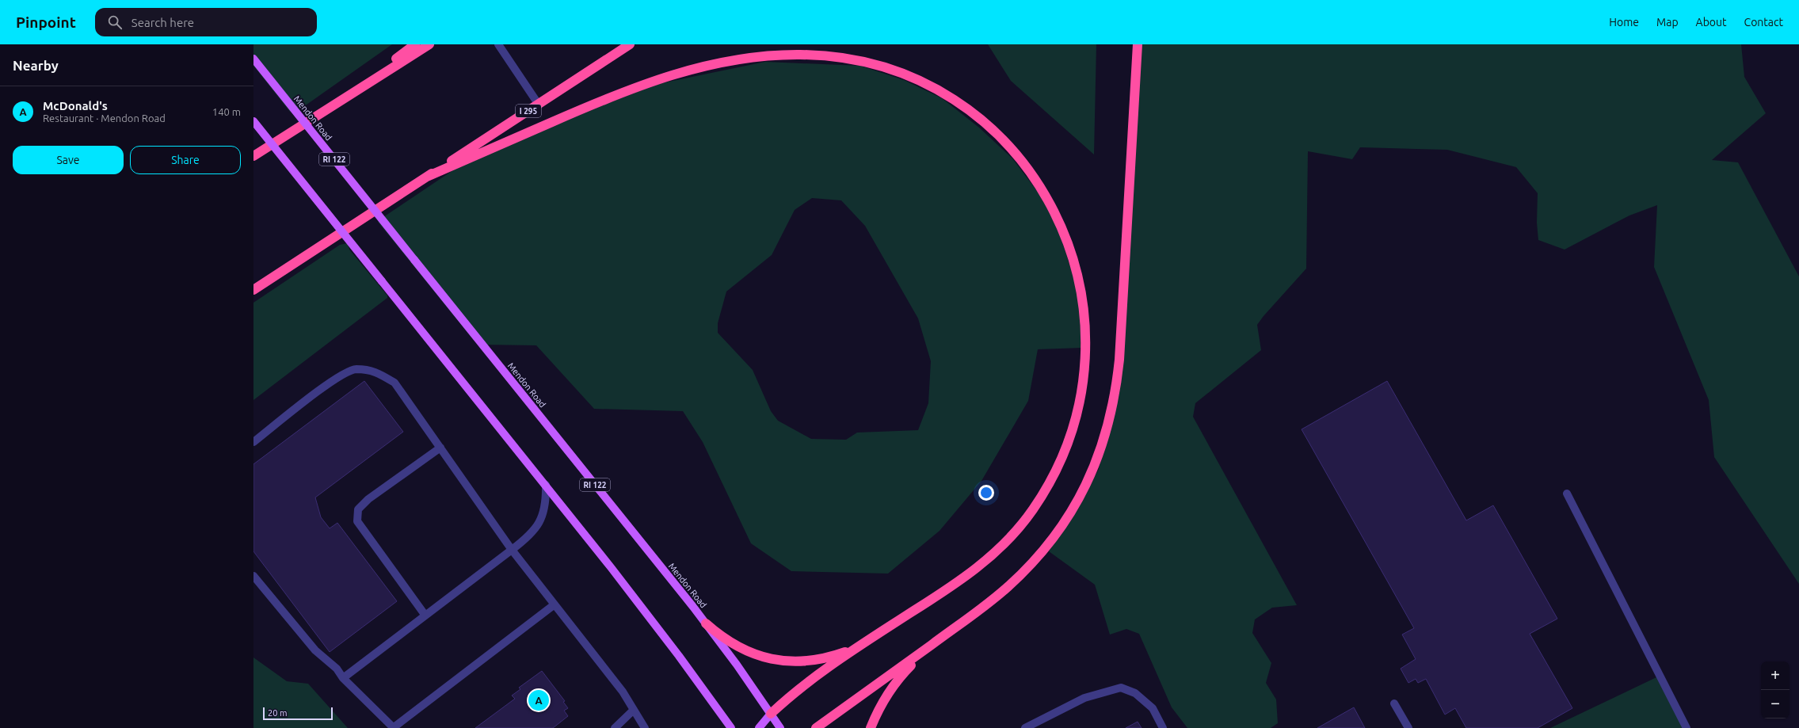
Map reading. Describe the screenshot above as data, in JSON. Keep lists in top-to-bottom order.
{
  "streets": {
    "highway": ["I 295"],
    "main road": ["Mendon Road", "RI 122"]
  },
  "scale_bar": "20 m",
  "page": {
    "header": "Pinpoint",
    "search": "Search here",
    "nav": [
      "Home",
      "Map",
      "About",
      "Contact"
    ],
    "heading": "Nearby",
    "list": [
      {
        "mark": "A",
        "name": "McDonald's",
        "note": "Restaurant · Mendon Road",
        "value": "140 m"
      }
    ],
    "buttons": ["Save", "Share"],
    "map_buttons": ["+", "−"],
    "pins": "A",
    "scale": "20 m"
  }
}
